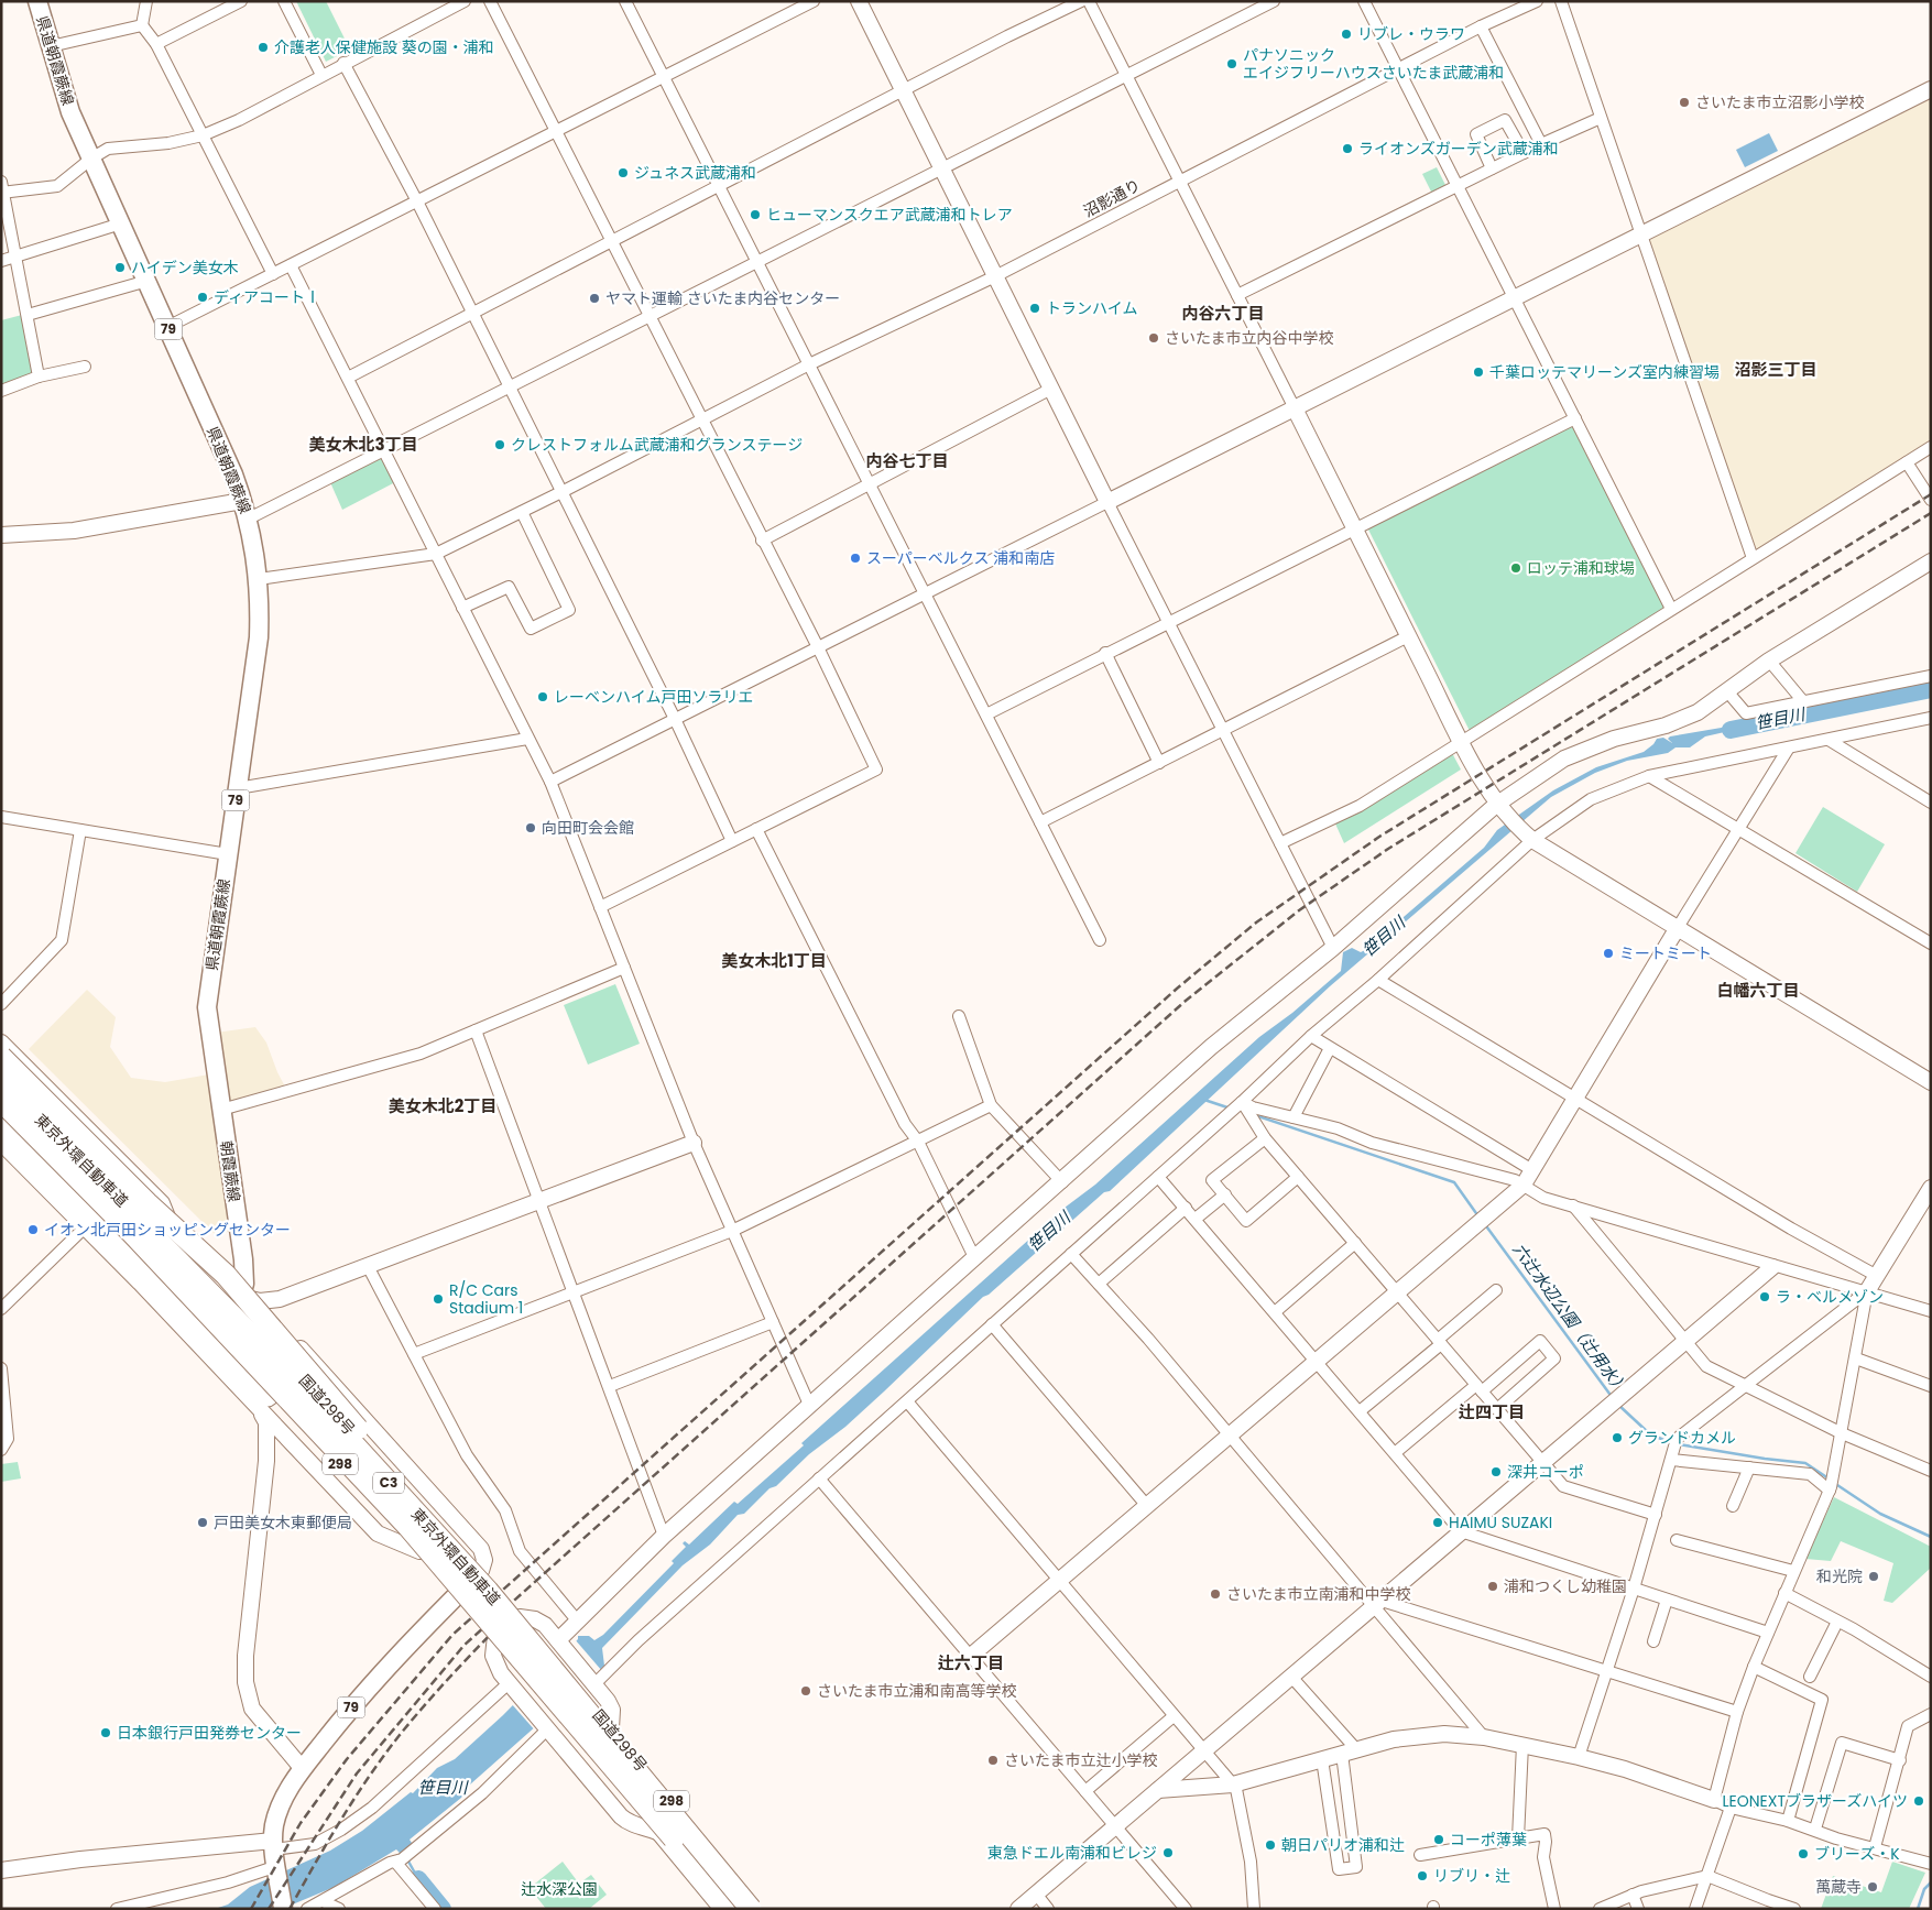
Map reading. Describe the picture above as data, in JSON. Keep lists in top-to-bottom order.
{
  "streets": {
    "highway": [
      "東京外環自動車道",
      "国道298号",
      "298",
      "C3"
    ],
    "main road": ["県道朝霞蕨線", "79", "朝霞蕨線"],
    "street": ["沼影通り"]
  },
  "crossings": [
    ["県道朝霞蕨線", "沼影通り"],
    ["県道朝霞蕨線", "朝霞蕨線"],
    ["79", "東京外環自動車道"],
    ["79", "国道298号"],
    ["東京外環自動車道", "国道298号"],
    ["朝霞蕨線", "国道298号"]
  ],
  "districts": [
    "内谷六丁目",
    "沼影三丁目",
    "美女木北3丁目",
    "内谷七丁目",
    "美女木北1丁目",
    "白幡六丁目",
    "美女木北2丁目",
    "辻四丁目",
    "辻六丁目"
  ],
  "water": ["笹目川", "六辻水辺公園（辻用水）"],
  "parks": ["辻水深公園"],
  "places": [
    "リブレ・ウラワ",
    "介護老人保健施設 葵の園・浦和",
    "パナソニック エイジフリーハウスさいたま武蔵浦和",
    "さいたま市立沼影小学校",
    "ライオンズガーデン武蔵浦和",
    "ジュネス武蔵浦和",
    "ヒューマンスクエア武蔵浦和トレア",
    "ハイデン美女木",
    "ディアコートⅠ",
    "ヤマト運輸 さいたま内谷センター",
    "トランハイム",
    "さいたま市立内谷中学校",
    "千葉ロッテマリーンズ室内練習場",
    "クレストフォルム武蔵浦和グランステージ",
    "スーパーベルクス 浦和南店",
    "ロッテ浦和球場",
    "レーベンハイム戸田ソラリエ",
    "向田町会会館",
    "ミートミート",
    "イオン北戸田ショッピングセンター",
    "ラ・ベルメゾン",
    "R/C Cars Stadium 1",
    "グランドカメル",
    "深井コーポ",
    "戸田美女木東郵便局",
    "HAIMU SUZAKI",
    "和光院",
    "浦和つくし幼稚園",
    "さいたま市立南浦和中学校",
    "さいたま市立浦和南高等学校",
    "日本銀行戸田発券センター",
    "さいたま市立辻小学校",
    "LEONEXTブラザーズハイツ",
    "コーポ薄葉",
    "朝日パリオ浦和辻",
    "東急ドエル南浦和ビレジ",
    "ブリーズ・K",
    "リブリ・辻",
    "萬蔵寺"
  ]
}
